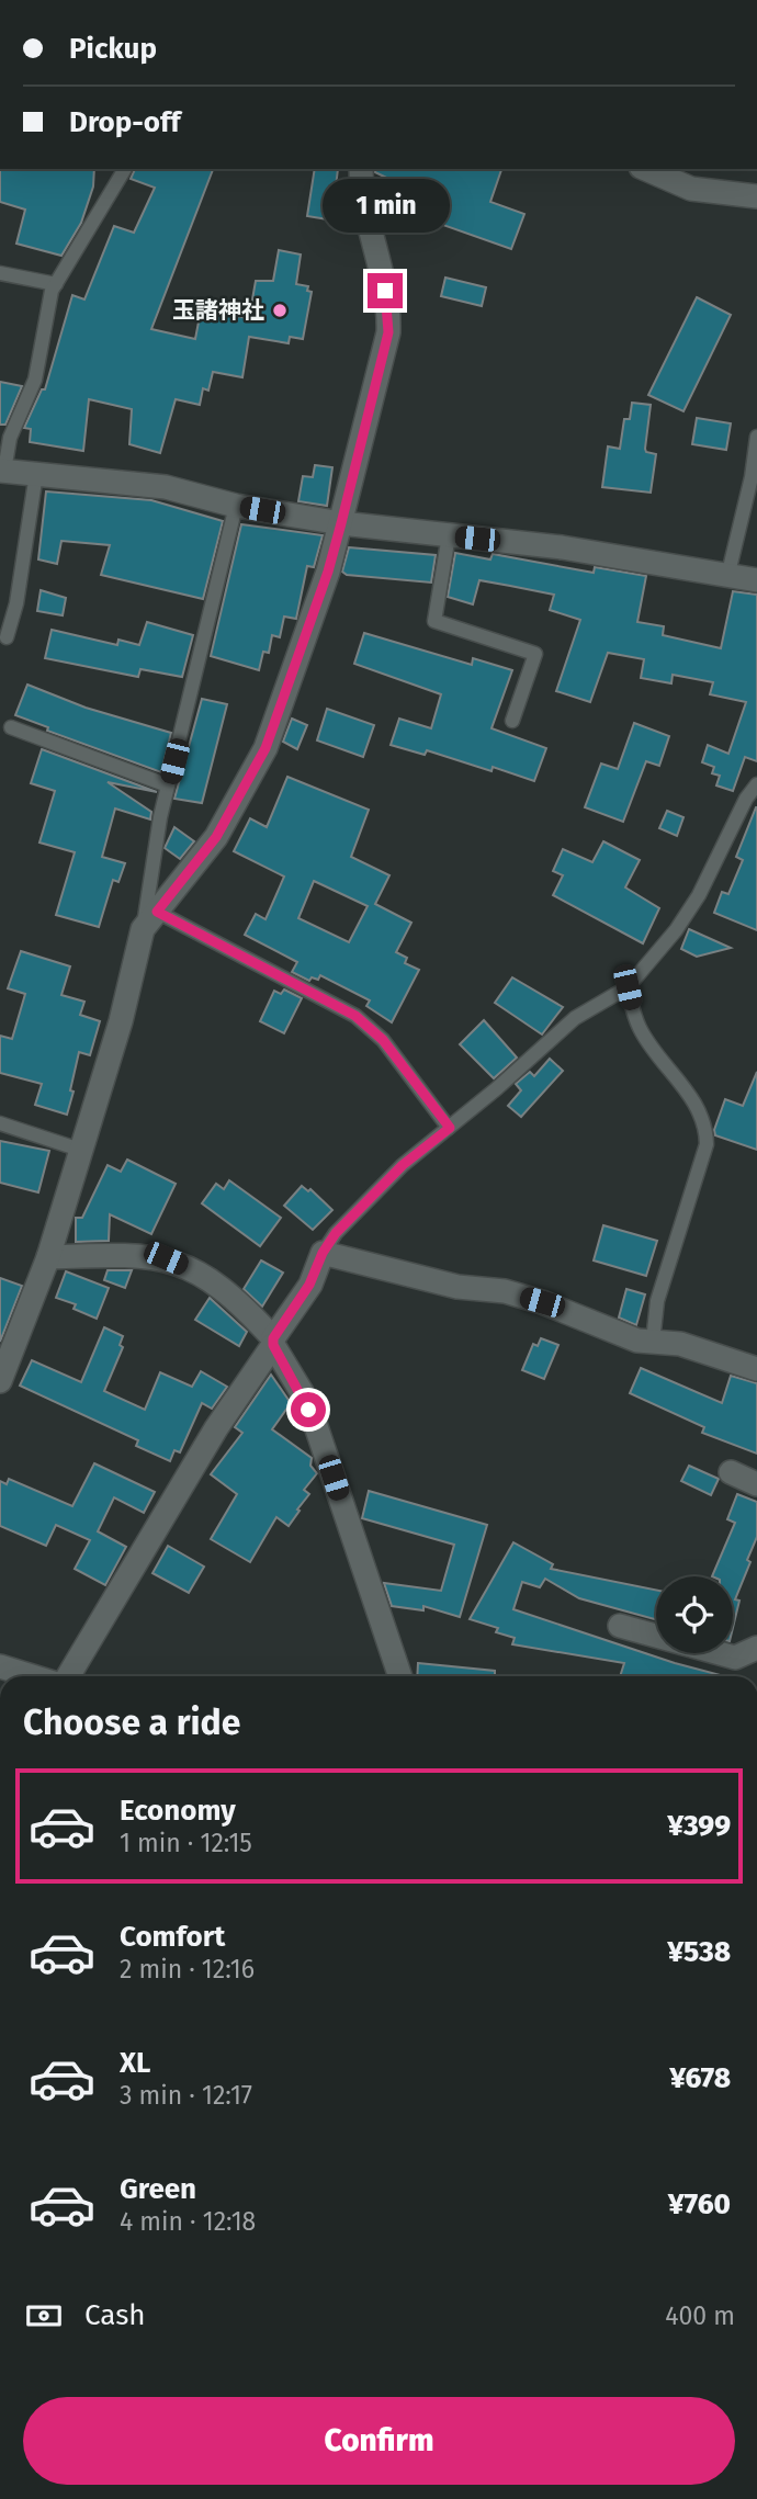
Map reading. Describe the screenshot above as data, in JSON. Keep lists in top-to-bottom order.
{
  "places": ["玉諸神社"],
  "page": {
    "banner": ["Pickup", "Drop-off"],
    "bubble": "1 min",
    "heading": "Choose a ride",
    "list": [
      {
        "name": "Economy",
        "note": "1 min · 12:15",
        "value": "¥399"
      },
      {
        "name": "Comfort",
        "note": "2 min · 12:16",
        "value": "¥538"
      },
      {
        "name": "XL",
        "note": "3 min · 12:17",
        "value": "¥678"
      },
      {
        "name": "Green",
        "note": "4 min · 12:18",
        "value": "¥760"
      }
    ],
    "pay": ["Cash", "400 m"],
    "buttons": "Confirm"
  }
}
